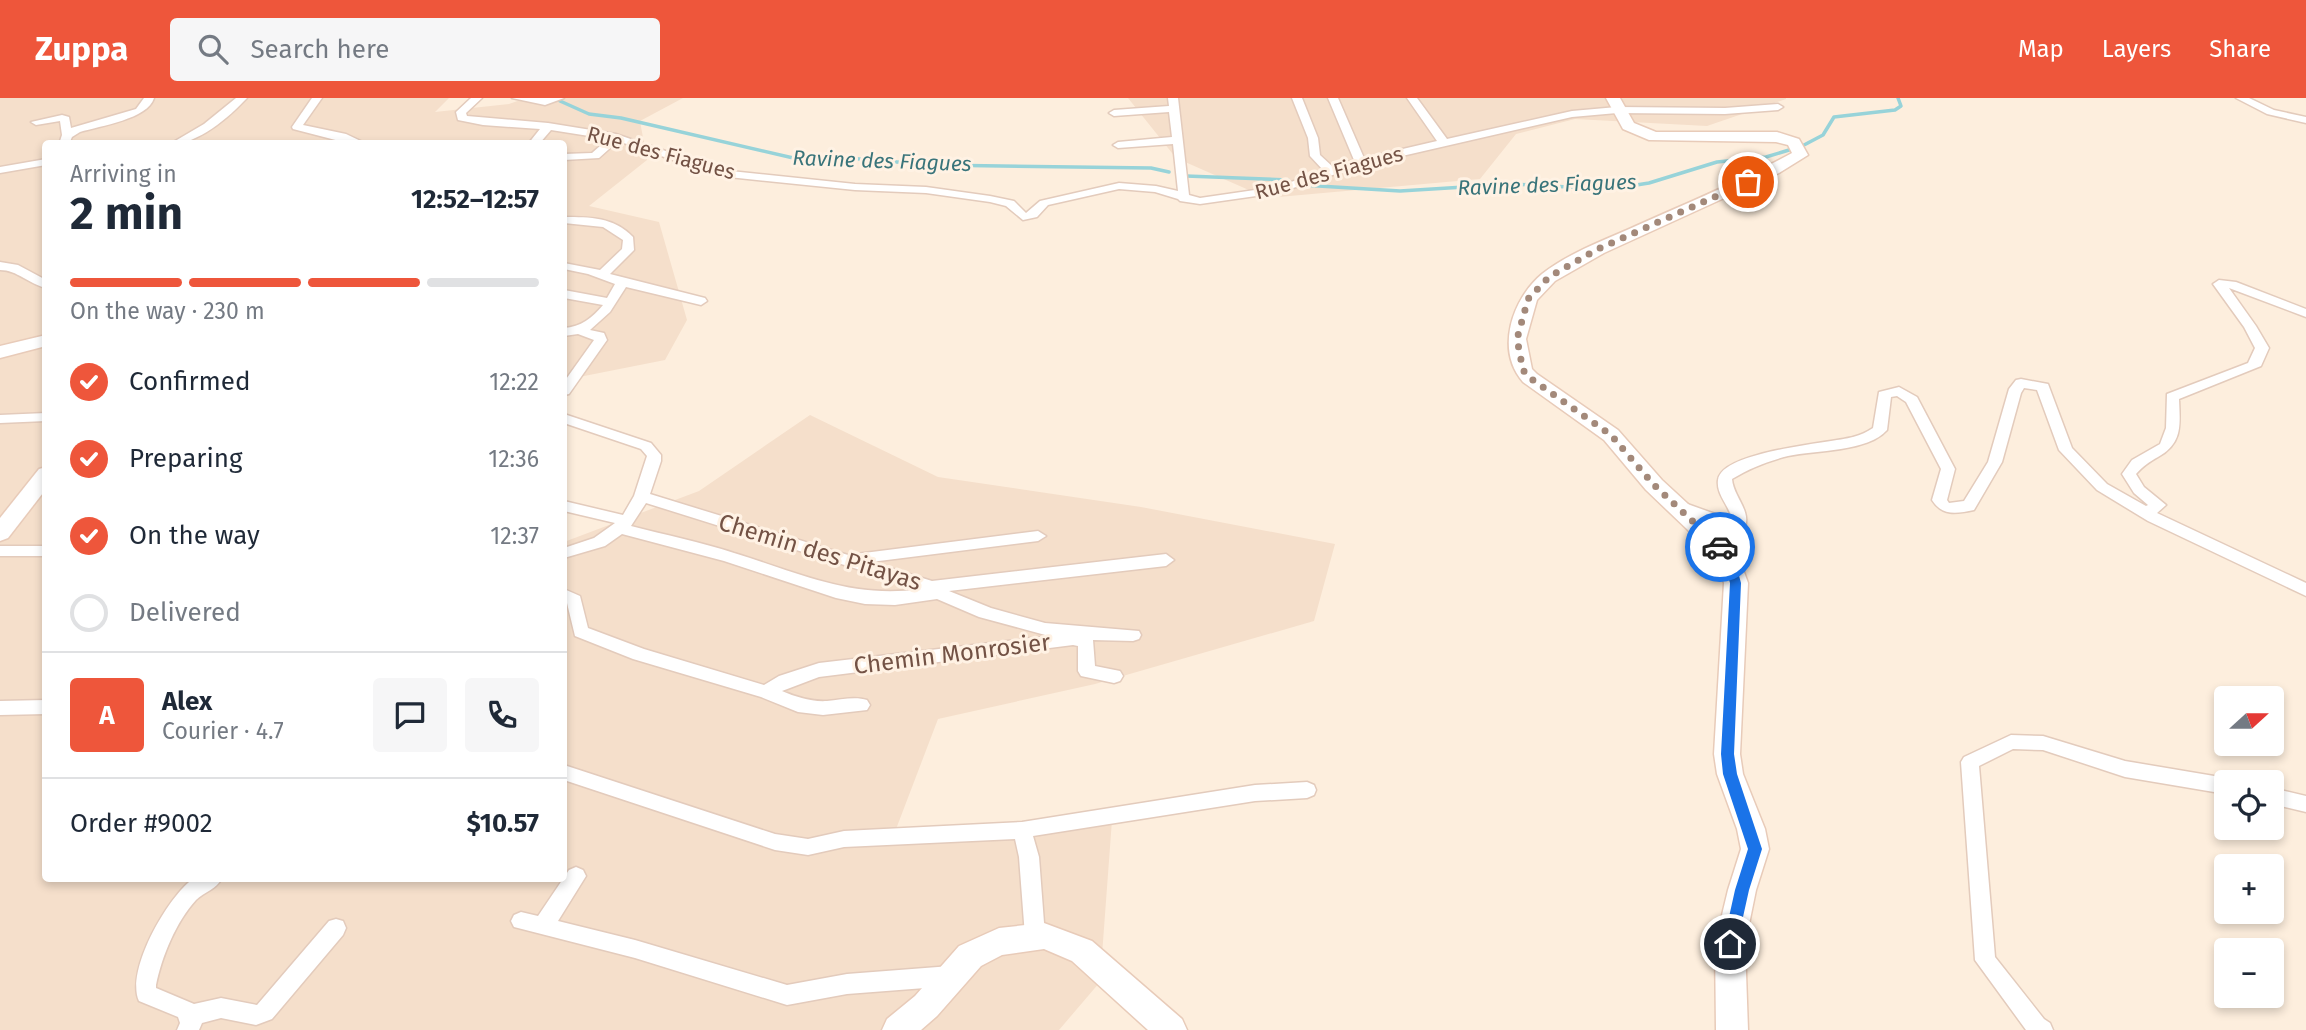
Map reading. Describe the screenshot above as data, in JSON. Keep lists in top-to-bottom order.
{
  "streets": {
    "street": ["Rue des Fiagues", "Chemin des Pitayas", "Chemin Monrosier"]
  },
  "water": ["Ravine des Fiagues"],
  "north": "right",
  "page": {
    "header": "Zuppa",
    "search": "Search here",
    "nav": ["Map", "Layers", "Share"],
    "heading": ["2 min", "Arriving in", "12:52–12:57"],
    "panel": [
      "Alex",
      "Courier · 4.7",
      "Order #9002",
      "$10.57"
    ],
    "bar": "On the way · 230 m",
    "list": [
      ["Confirmed", "12:22"],
      ["Preparing", "12:36"],
      ["On the way", "12:37"],
      "Delivered"
    ],
    "round": "A",
    "map_buttons": ["+", "−"]
  }
}
